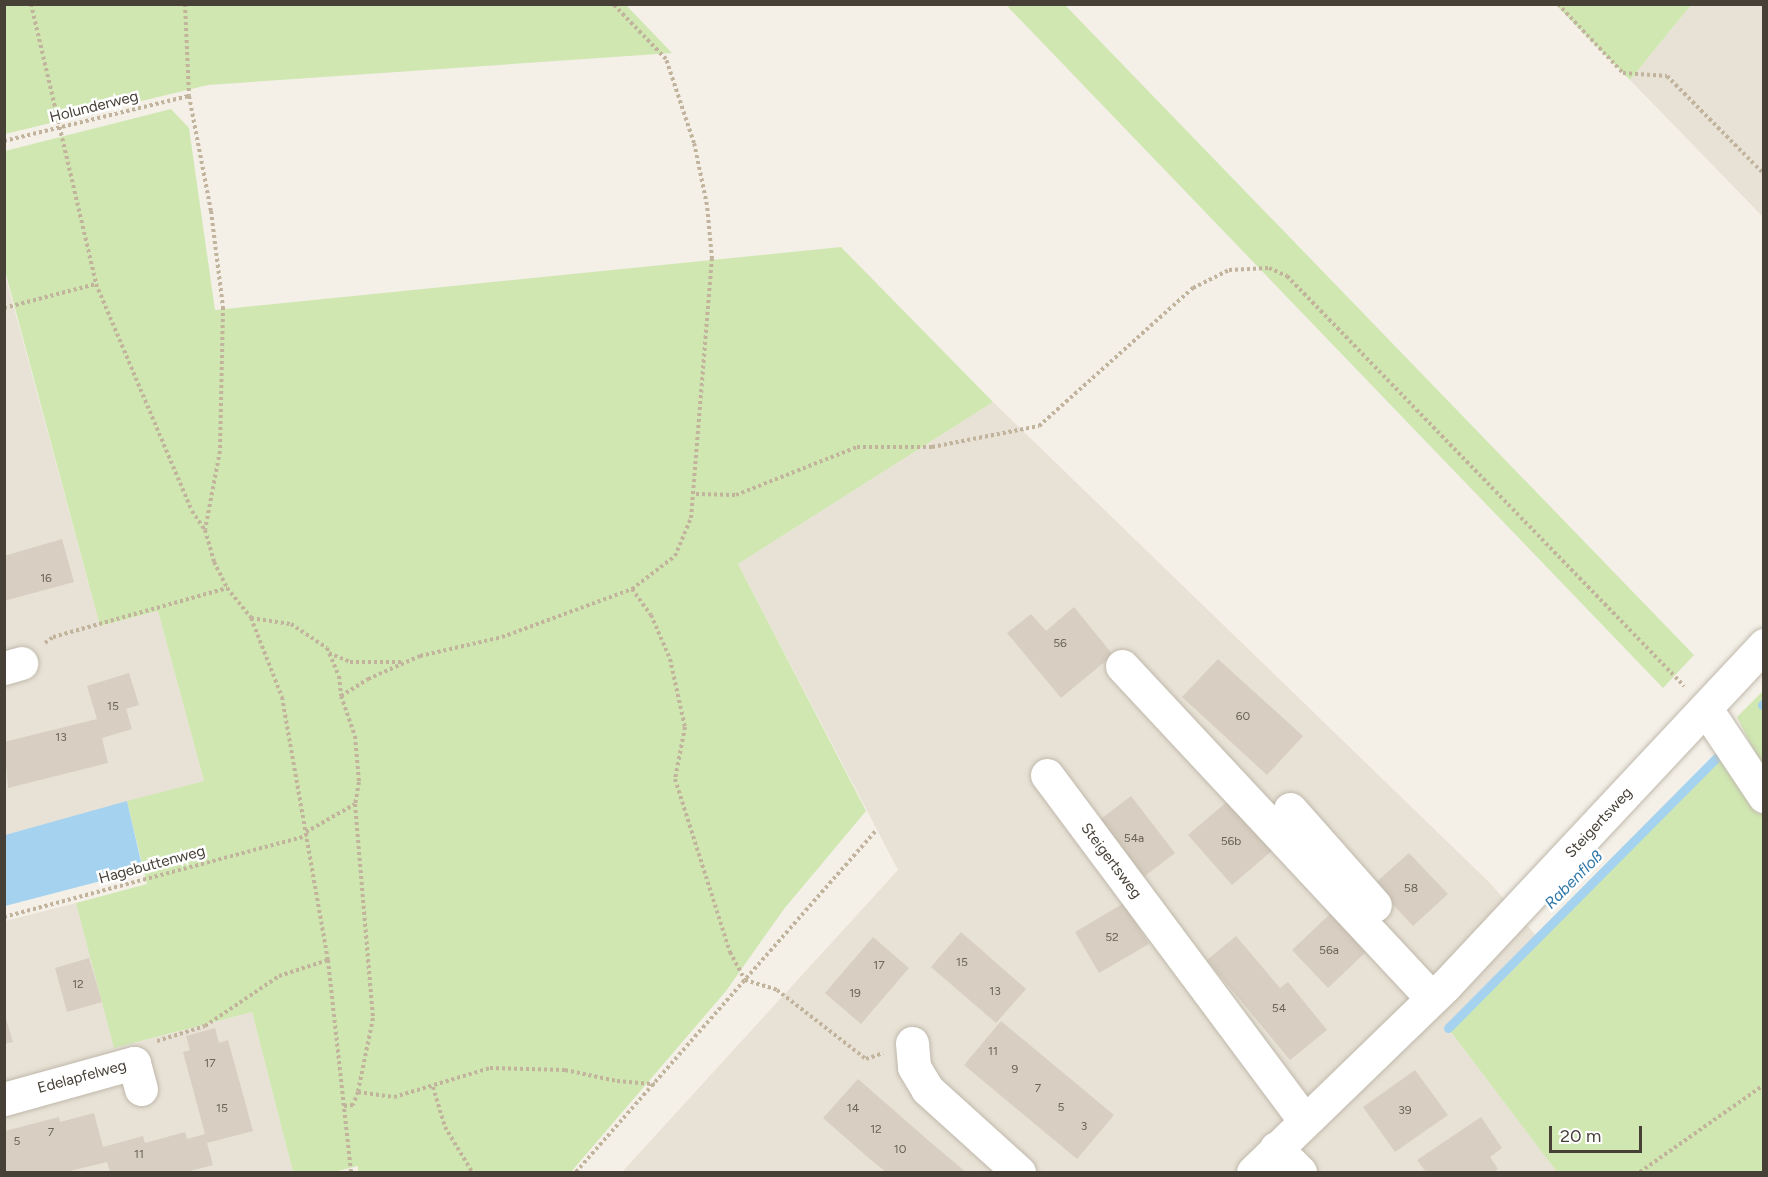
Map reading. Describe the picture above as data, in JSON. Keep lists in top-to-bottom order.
{
  "streets": {
    "street": ["Steigertsweg", "Edelapfelweg"],
    "path": ["Holunderweg", "Hagebuttenweg"]
  },
  "water": ["Rabenfloß"],
  "house_numbers": [
    "16",
    "56",
    "15",
    "60",
    "13",
    "54a",
    "56b",
    "58",
    "52",
    "56a",
    "15",
    "17",
    "12",
    "13",
    "19",
    "54",
    "11",
    "17",
    "9",
    "7",
    "5",
    "15",
    "14",
    "39",
    "3",
    "12",
    "7",
    "5",
    "10",
    "11"
  ],
  "scale_bar": "20 m"
}
